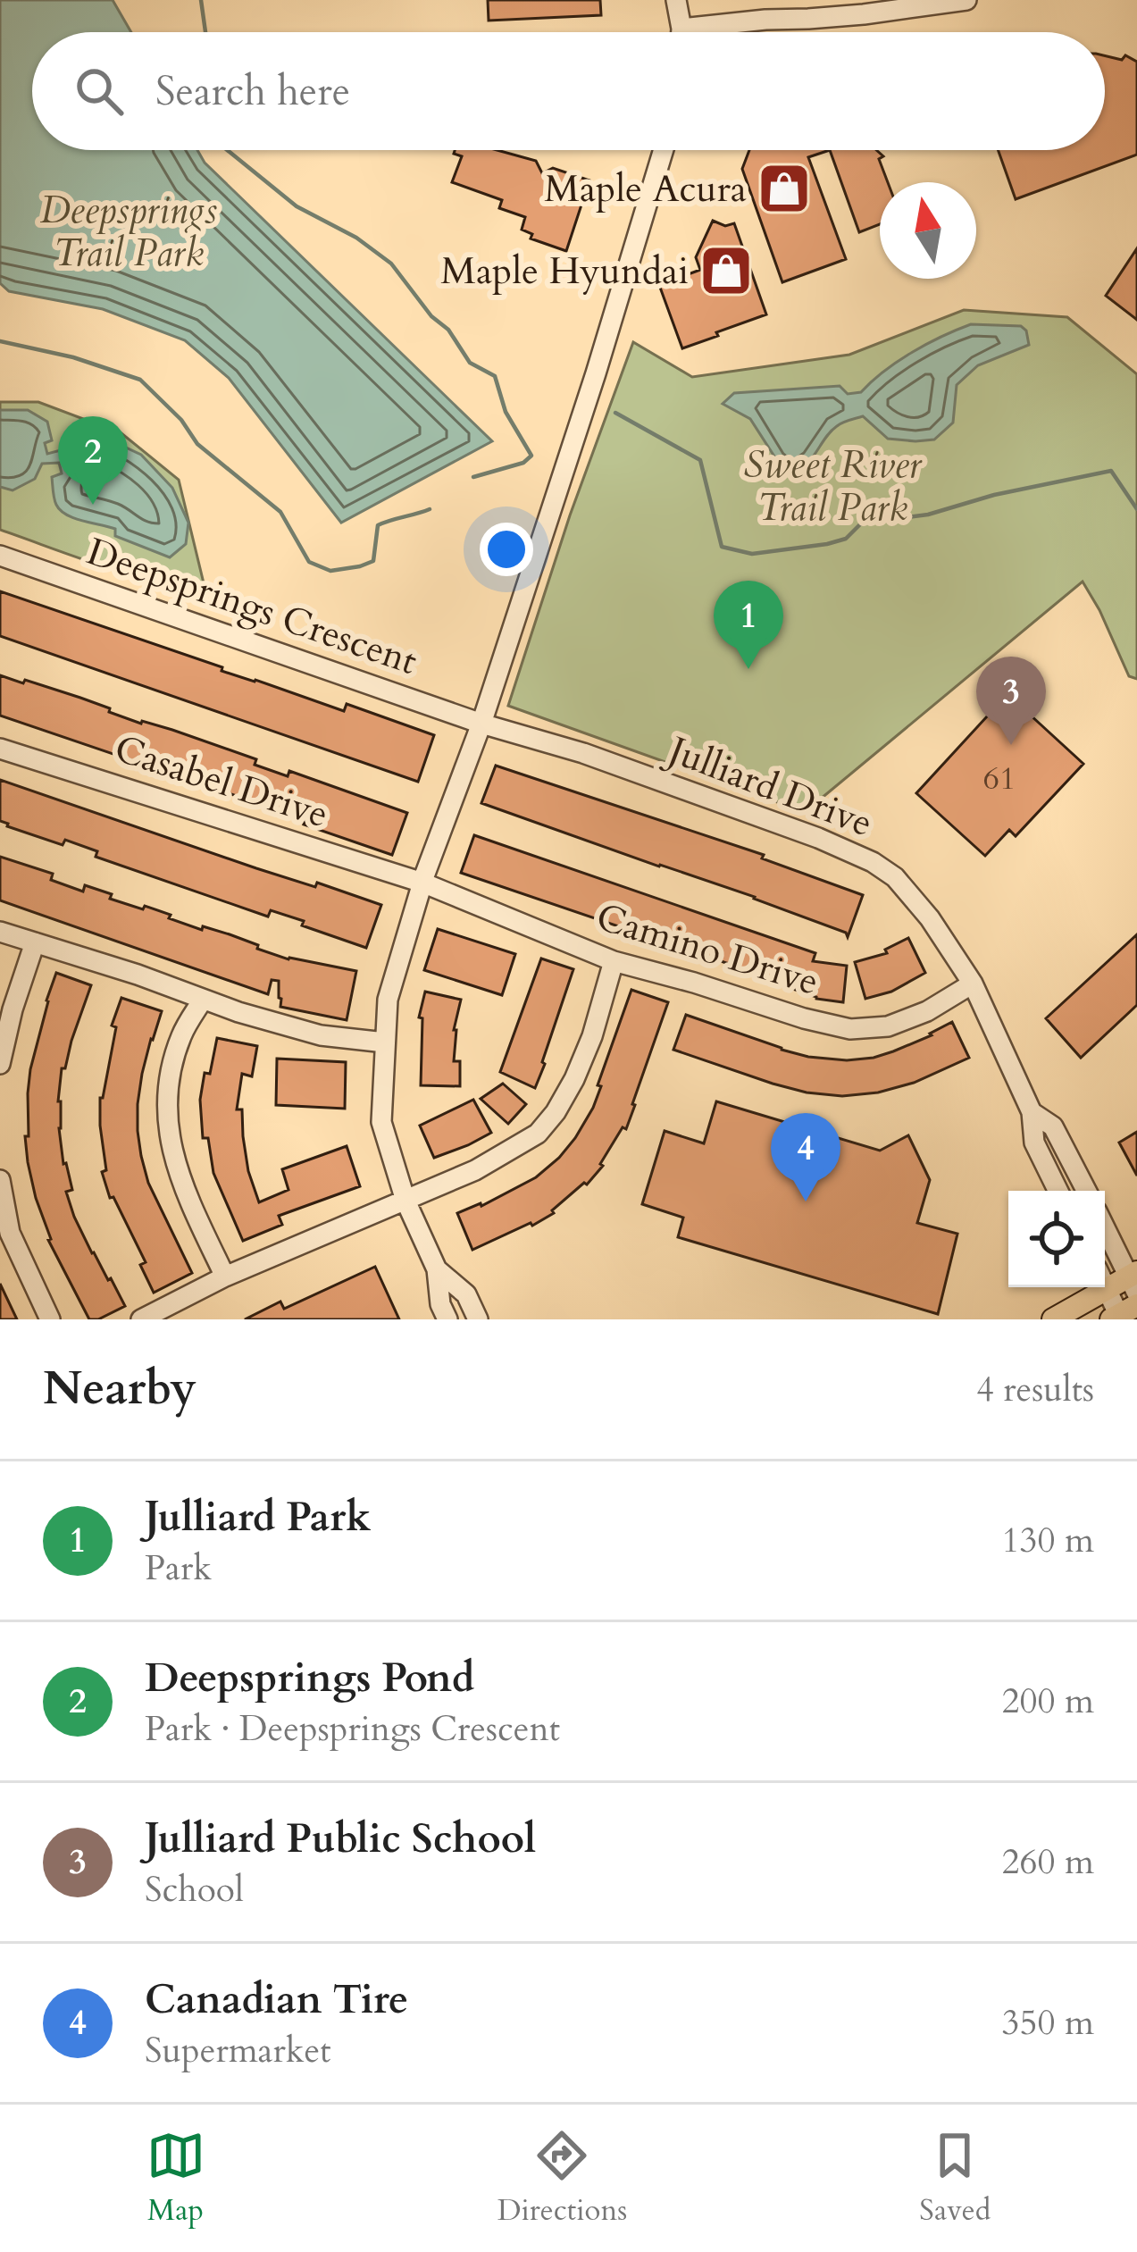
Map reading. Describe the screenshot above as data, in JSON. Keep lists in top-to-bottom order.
{
  "streets": {
    "street": [
      "Deepsprings Crescent",
      "Casabel Drive",
      "Julliard Drive",
      "Camino Drive"
    ]
  },
  "crossings": [
    ["Deepsprings Crescent", "Julliard Drive"],
    ["Casabel Drive", "Camino Drive"],
    ["Julliard Drive", "Camino Drive"]
  ],
  "parks": ["Deepsprings Trail Park", "Sweet River Trail Park"],
  "places": {
    "shop": ["Maple Acura", "Maple Hyundai"]
  },
  "house_numbers": ["61"],
  "north": "top",
  "page": {
    "search": "Search here",
    "pins": [
      "2",
      "1",
      "3",
      "4"
    ],
    "heading": ["Nearby", "4 results"],
    "list": [
      {
        "mark": "1",
        "name": "Julliard Park",
        "note": "Park",
        "value": "130 m"
      },
      {
        "mark": "2",
        "name": "Deepsprings Pond",
        "note": "Park · Deepsprings Crescent",
        "value": "200 m"
      },
      {
        "mark": "3",
        "name": "Julliard Public School",
        "note": "School",
        "value": "260 m"
      },
      {
        "mark": "4",
        "name": "Canadian Tire",
        "note": "Supermarket",
        "value": "350 m"
      }
    ],
    "nav": ["Map", "Directions", "Saved"]
  }
}
